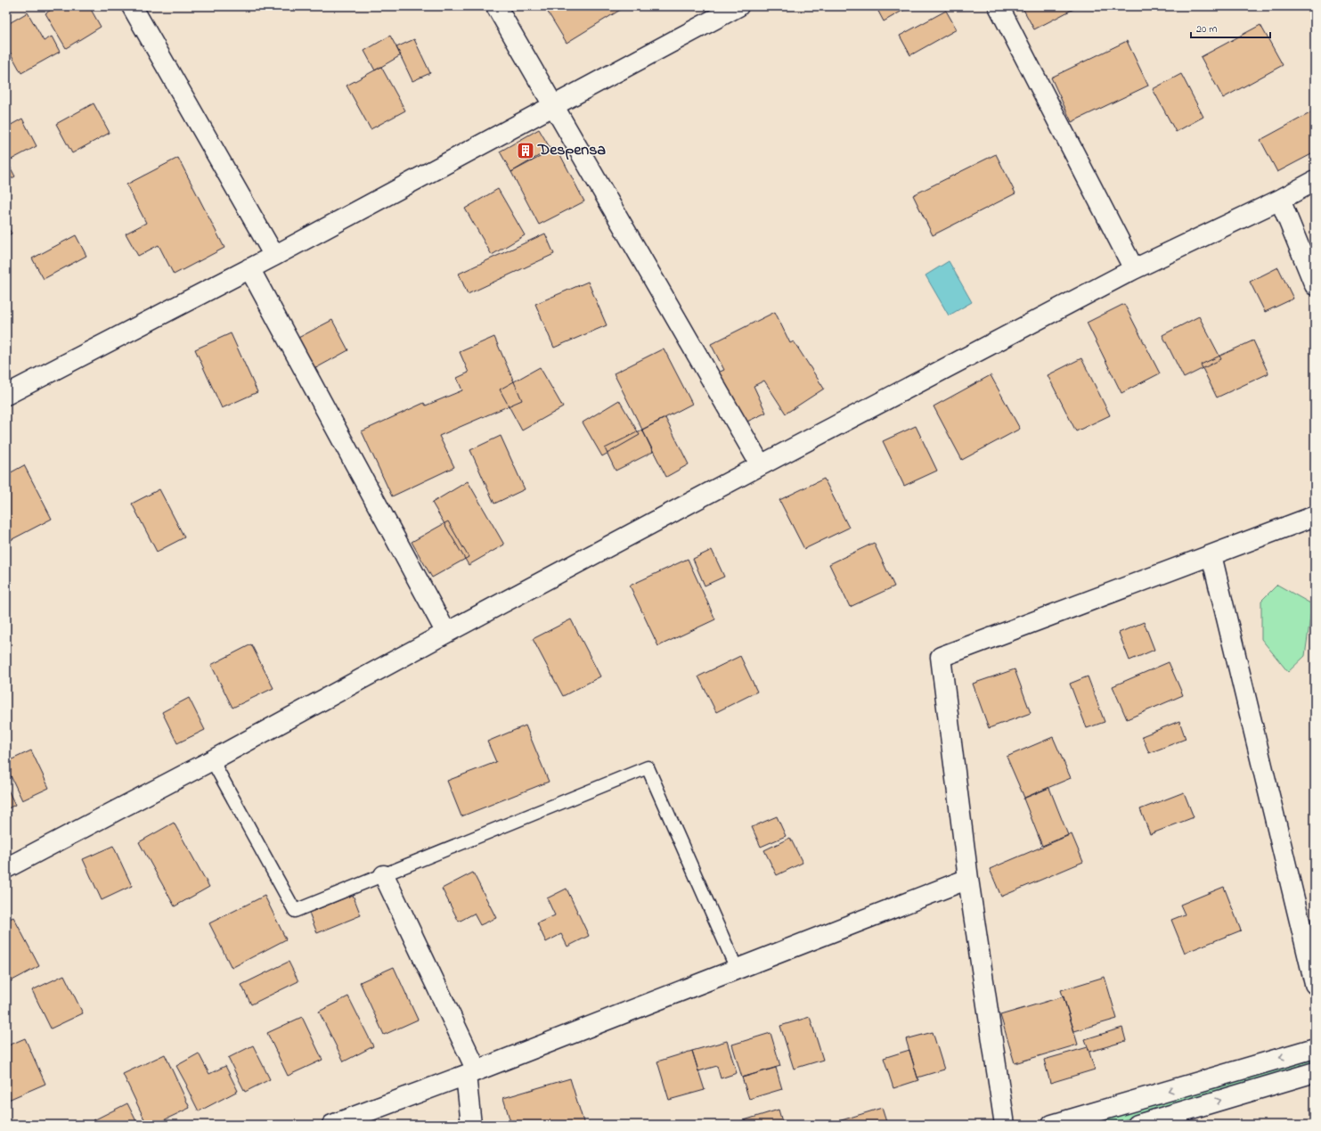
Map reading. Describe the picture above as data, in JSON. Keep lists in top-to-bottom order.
{
  "places": {
    "building": ["Despensa"]
  },
  "scale_bar": "20 m"
}
